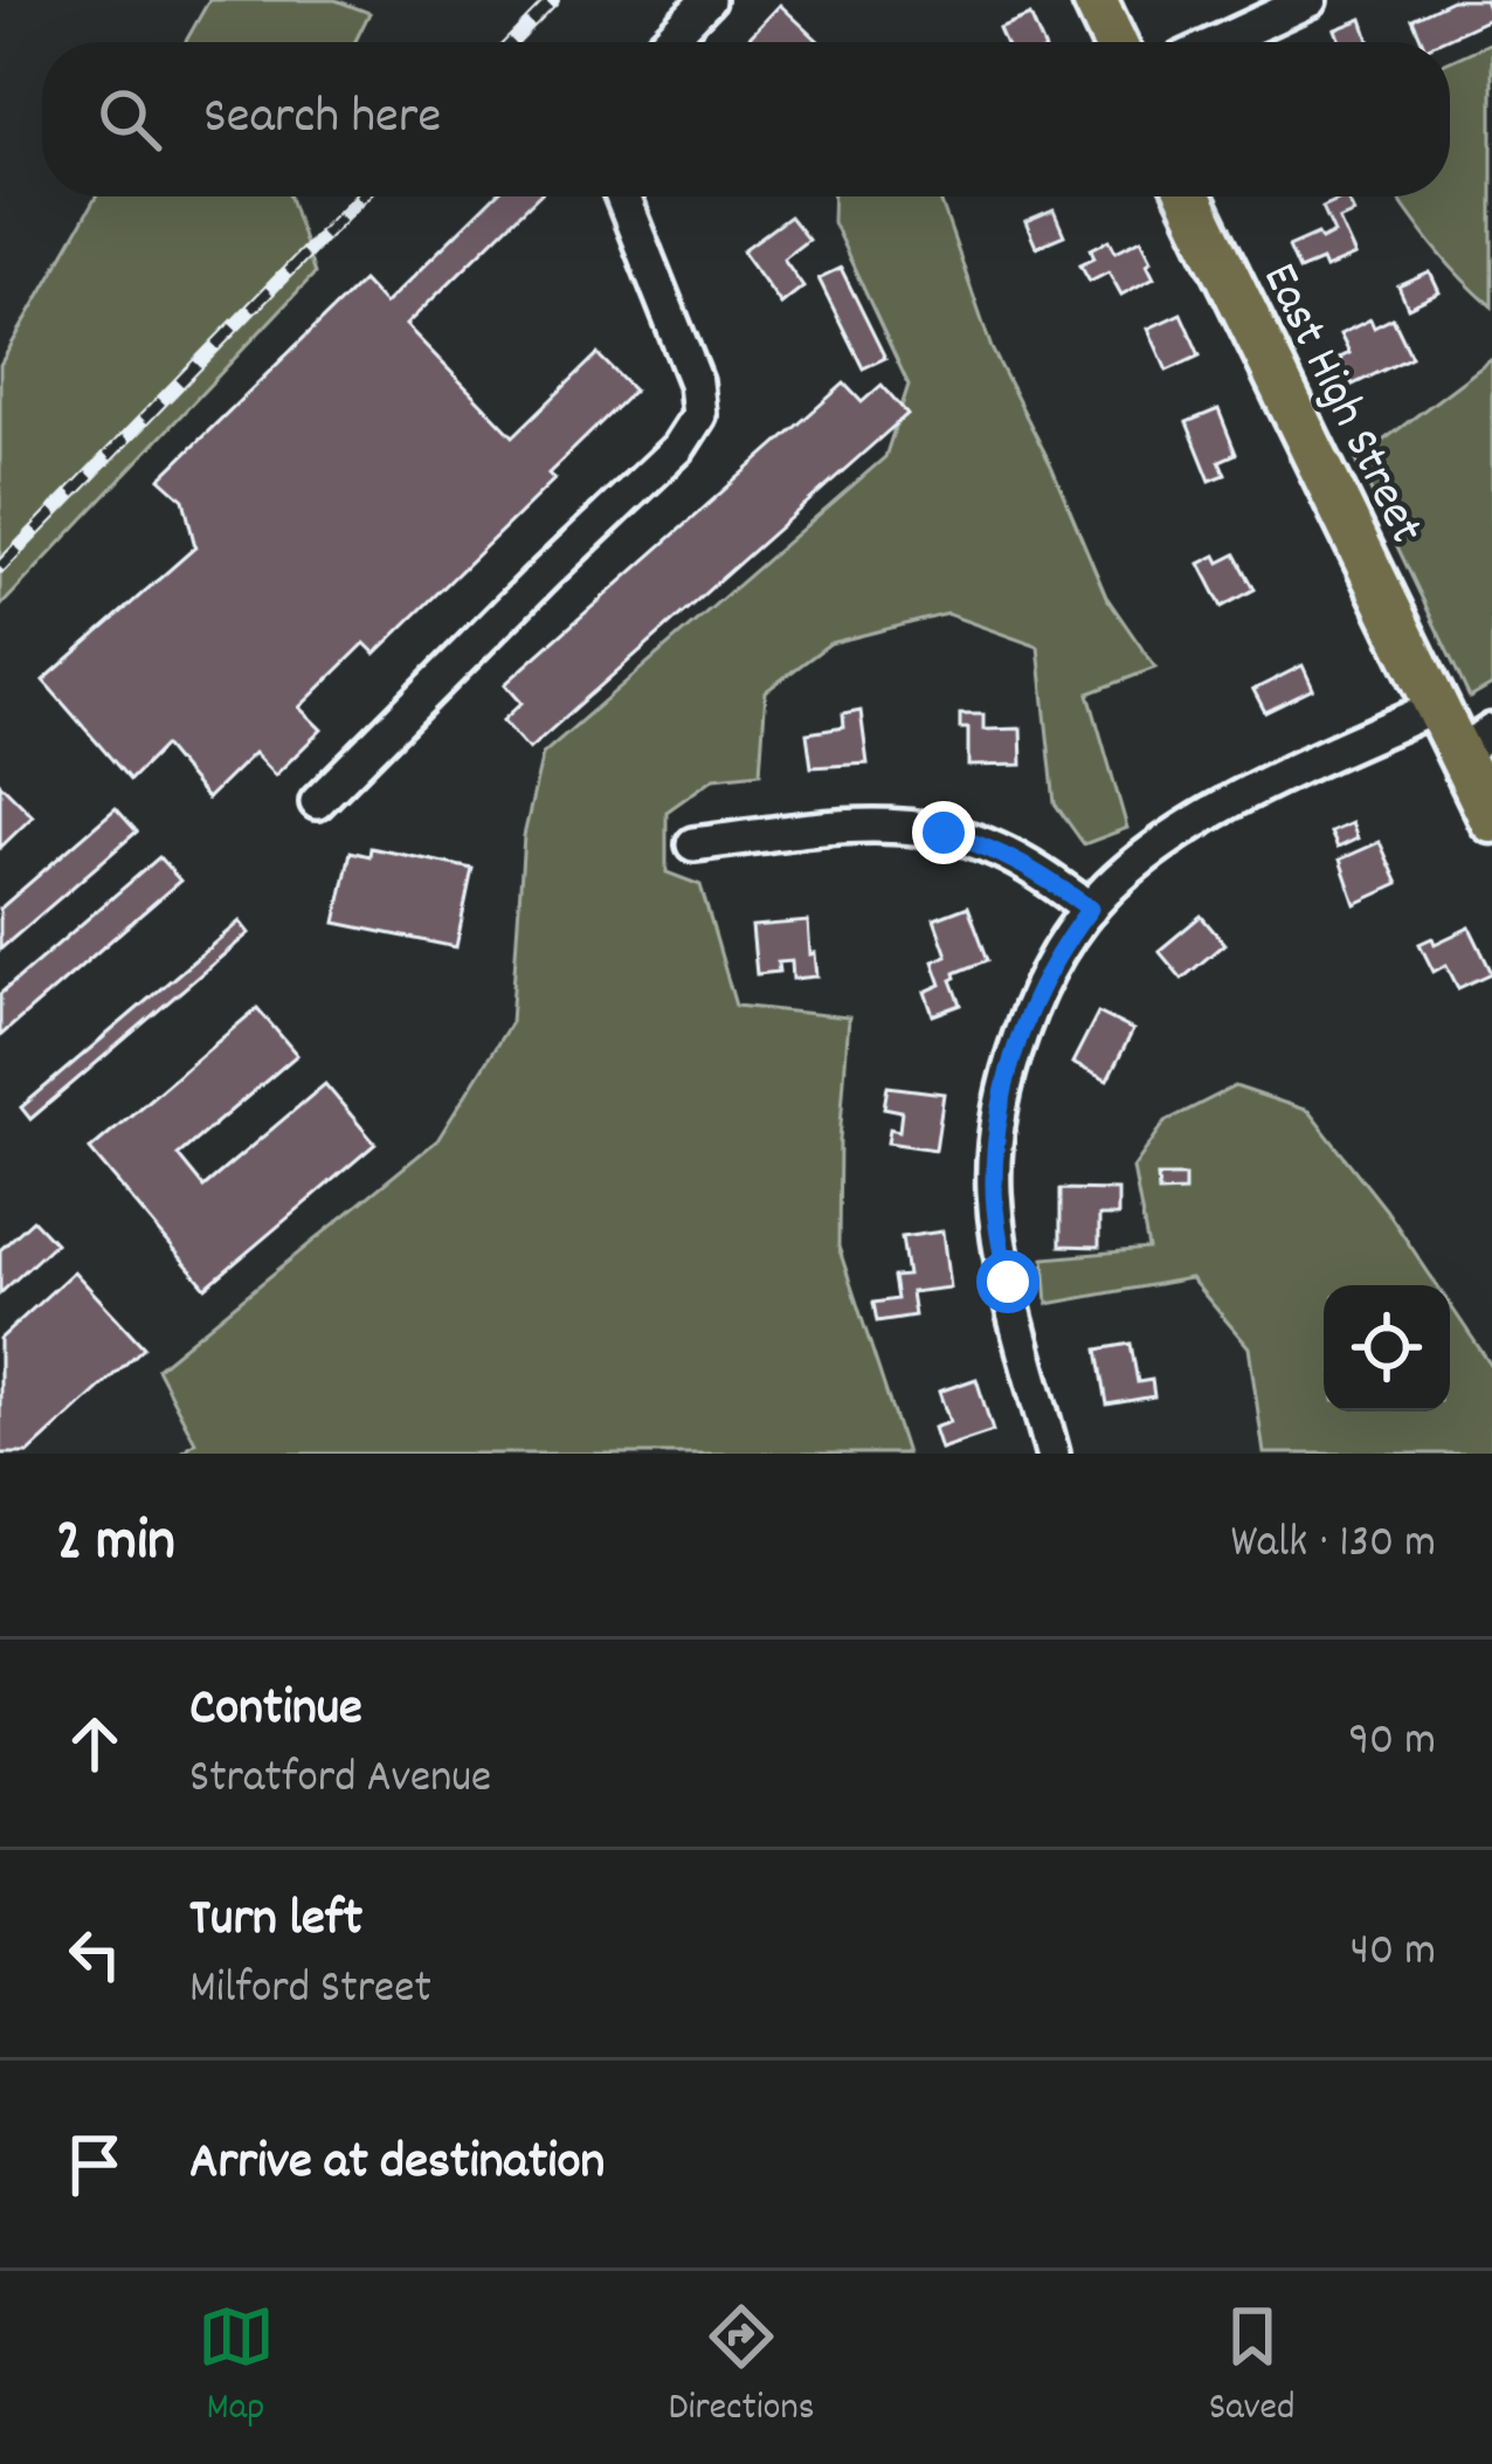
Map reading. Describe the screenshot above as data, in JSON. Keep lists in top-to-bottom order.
{
  "streets": {
    "main road": ["East High Street"]
  },
  "page": {
    "search": "Search here",
    "heading": ["2 min", "Walk · 130 m"],
    "list": [
      ["Continue", "Stratford Avenue", "90 m"],
      ["Turn left", "Milford Street", "40 m"],
      "Arrive at destination"
    ],
    "nav": ["Map", "Directions", "Saved"]
  }
}
